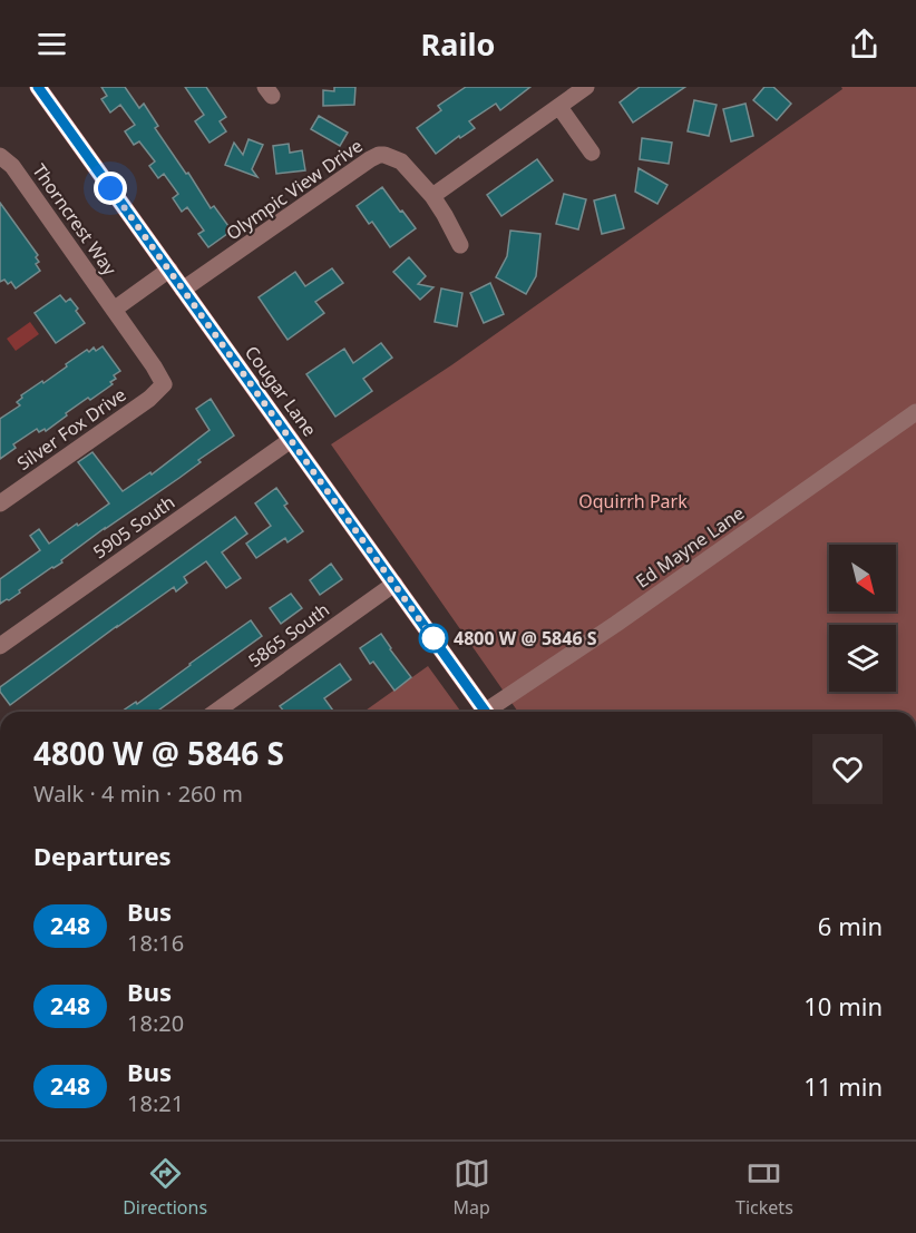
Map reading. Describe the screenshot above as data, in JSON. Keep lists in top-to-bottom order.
{
  "streets": {
    "main road": ["Cougar Lane"],
    "street": [
      "Olympic View Drive",
      "Thorncrest Way",
      "Silver Fox Drive",
      "5905 South",
      "Ed Mayne Lane",
      "5865 South"
    ]
  },
  "crossings": [
    ["Olympic View Drive", "Cougar Lane"],
    ["Thorncrest Way", "Silver Fox Drive"],
    ["Cougar Lane", "5905 South"],
    ["Cougar Lane", "5865 South"]
  ],
  "parks": ["Oquirrh Park"],
  "places": ["4800 W @ 5846 S"],
  "lines": ["bus line 248"],
  "north": "bottom right",
  "page": {
    "header": "Railo",
    "heading": [
      ["4800 W @ 5846 S", "Walk · 4 min · 260 m"],
      "Departures"
    ],
    "list": [
      {
        "mark": "248",
        "name": "Bus",
        "note": "18:16",
        "value": "6 min"
      },
      {
        "mark": "248",
        "name": "Bus",
        "note": "18:20",
        "value": "10 min"
      },
      {
        "mark": "248",
        "name": "Bus",
        "note": "18:21",
        "value": "11 min"
      }
    ],
    "tabs": ["Directions", "Map", "Tickets"]
  }
}
